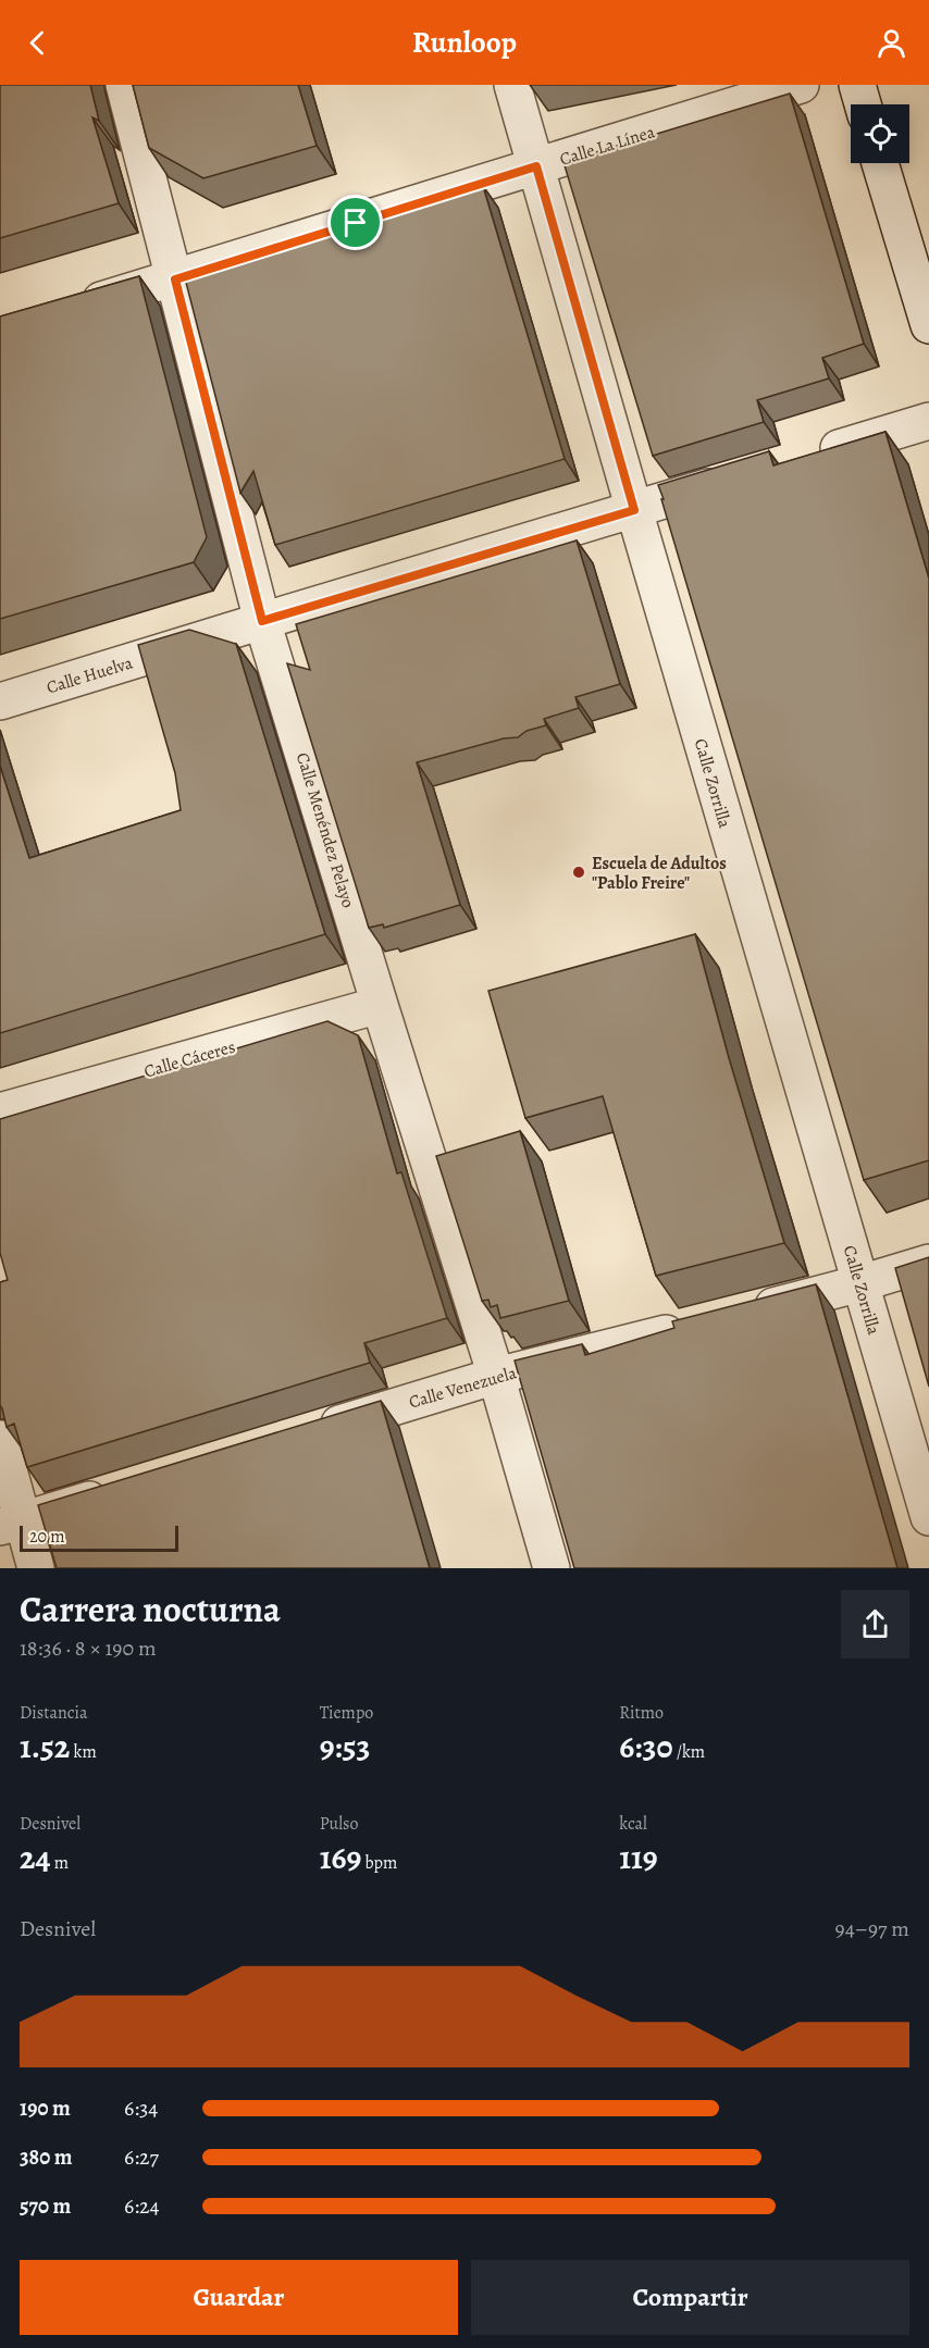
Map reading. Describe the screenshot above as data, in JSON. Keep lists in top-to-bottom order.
{
  "streets": {
    "street": [
      "Calle La Línea",
      "Calle Huelva",
      "Calle Zorrilla",
      "Calle Menéndez Pelayo",
      "Calle Cáceres",
      "Calle Venezuela"
    ]
  },
  "crossings": [
    ["Calle La Línea", "Calle Zorrilla"],
    ["Calle La Línea", "Calle Menéndez Pelayo"],
    ["Calle Huelva", "Calle Zorrilla"],
    ["Calle Huelva", "Calle Menéndez Pelayo"],
    ["Calle Menéndez Pelayo", "Calle Cáceres"],
    ["Calle Menéndez Pelayo", "Calle Venezuela"]
  ],
  "places": ["Escuela de Adultos \"Pablo Freire\""],
  "scale_bar": "20 m",
  "page": {
    "header": "Runloop",
    "scale": "20 m",
    "heading": ["Carrera nocturna", "18:36 · 8 × 190 m"],
    "stats": [
      ["Distancia", "1.52 km"],
      ["Tiempo", "9:53"],
      ["Ritmo", "6:30 /km"],
      ["Desnivel", "24 m"],
      ["Pulso", "169 bpm"],
      ["kcal", "119"]
    ],
    "chart": ["Desnivel", "94–97 m"],
    "list": [
      {
        "name": "190 m",
        "note": "6:34"
      },
      {
        "name": "380 m",
        "note": "6:27"
      },
      {
        "name": "570 m",
        "note": "6:24"
      }
    ],
    "buttons": ["Guardar", "Compartir"]
  }
}
